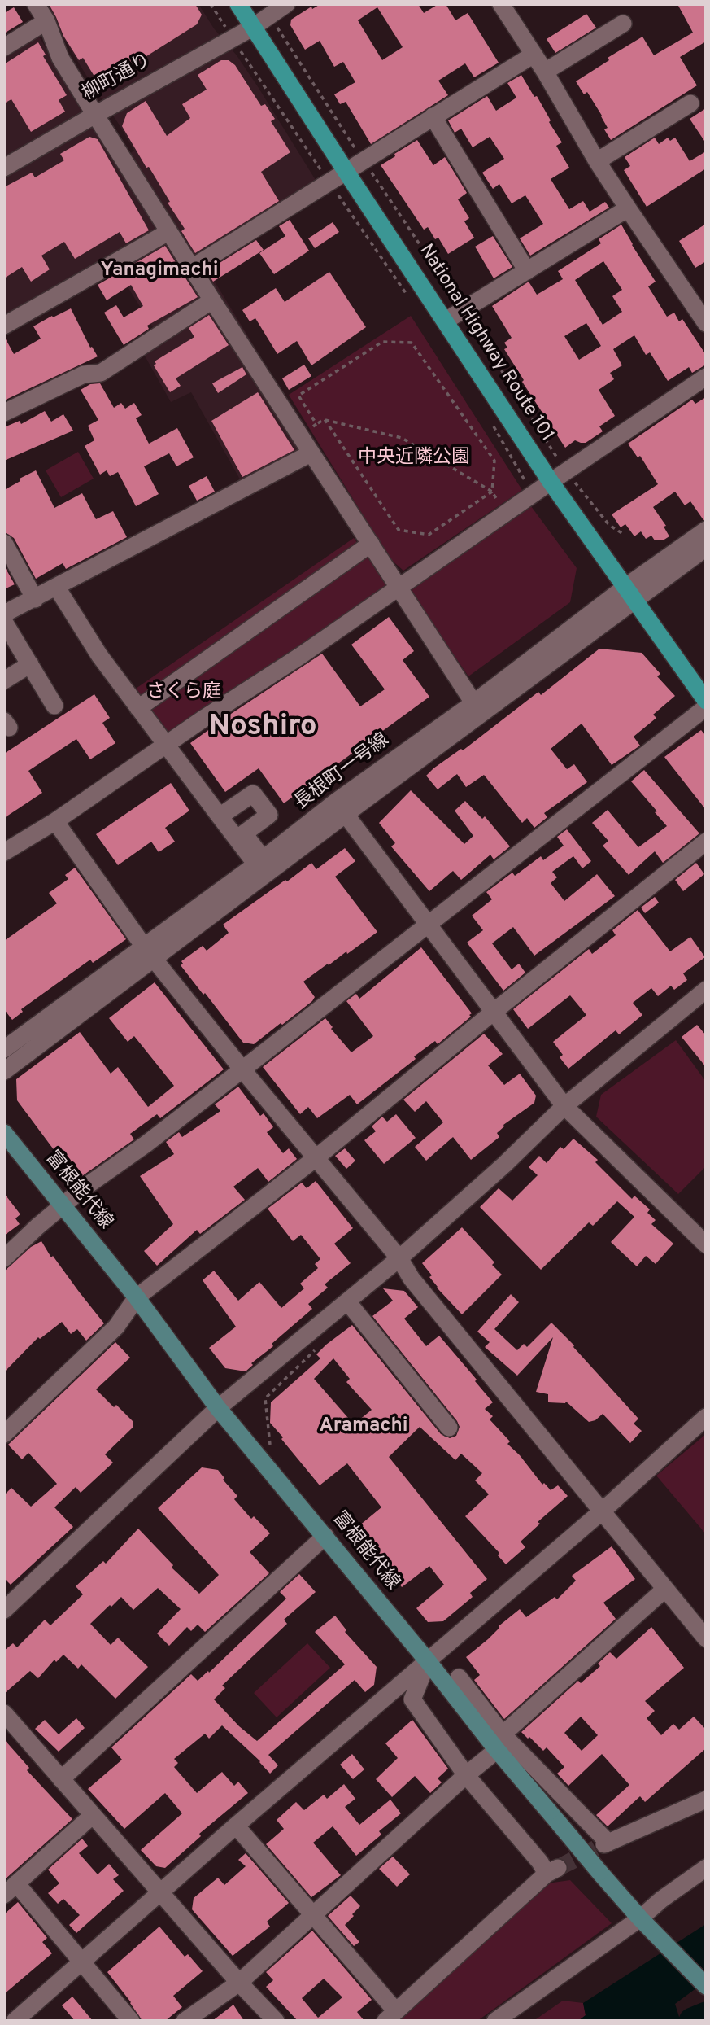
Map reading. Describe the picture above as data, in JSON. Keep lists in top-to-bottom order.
{
  "streets": {
    "highway": ["National Highway Route 101"],
    "main road": ["富根能代線"],
    "street": ["柳町通り", "長根町一号線"]
  },
  "crossings": [
    ["柳町通り", "National Highway Route 101"],
    ["National Highway Route 101", "長根町一号線"]
  ],
  "districts": ["Yanagimachi", "Noshiro", "Aramachi"],
  "parks": ["中央近隣公園", "さくら庭"]
}
